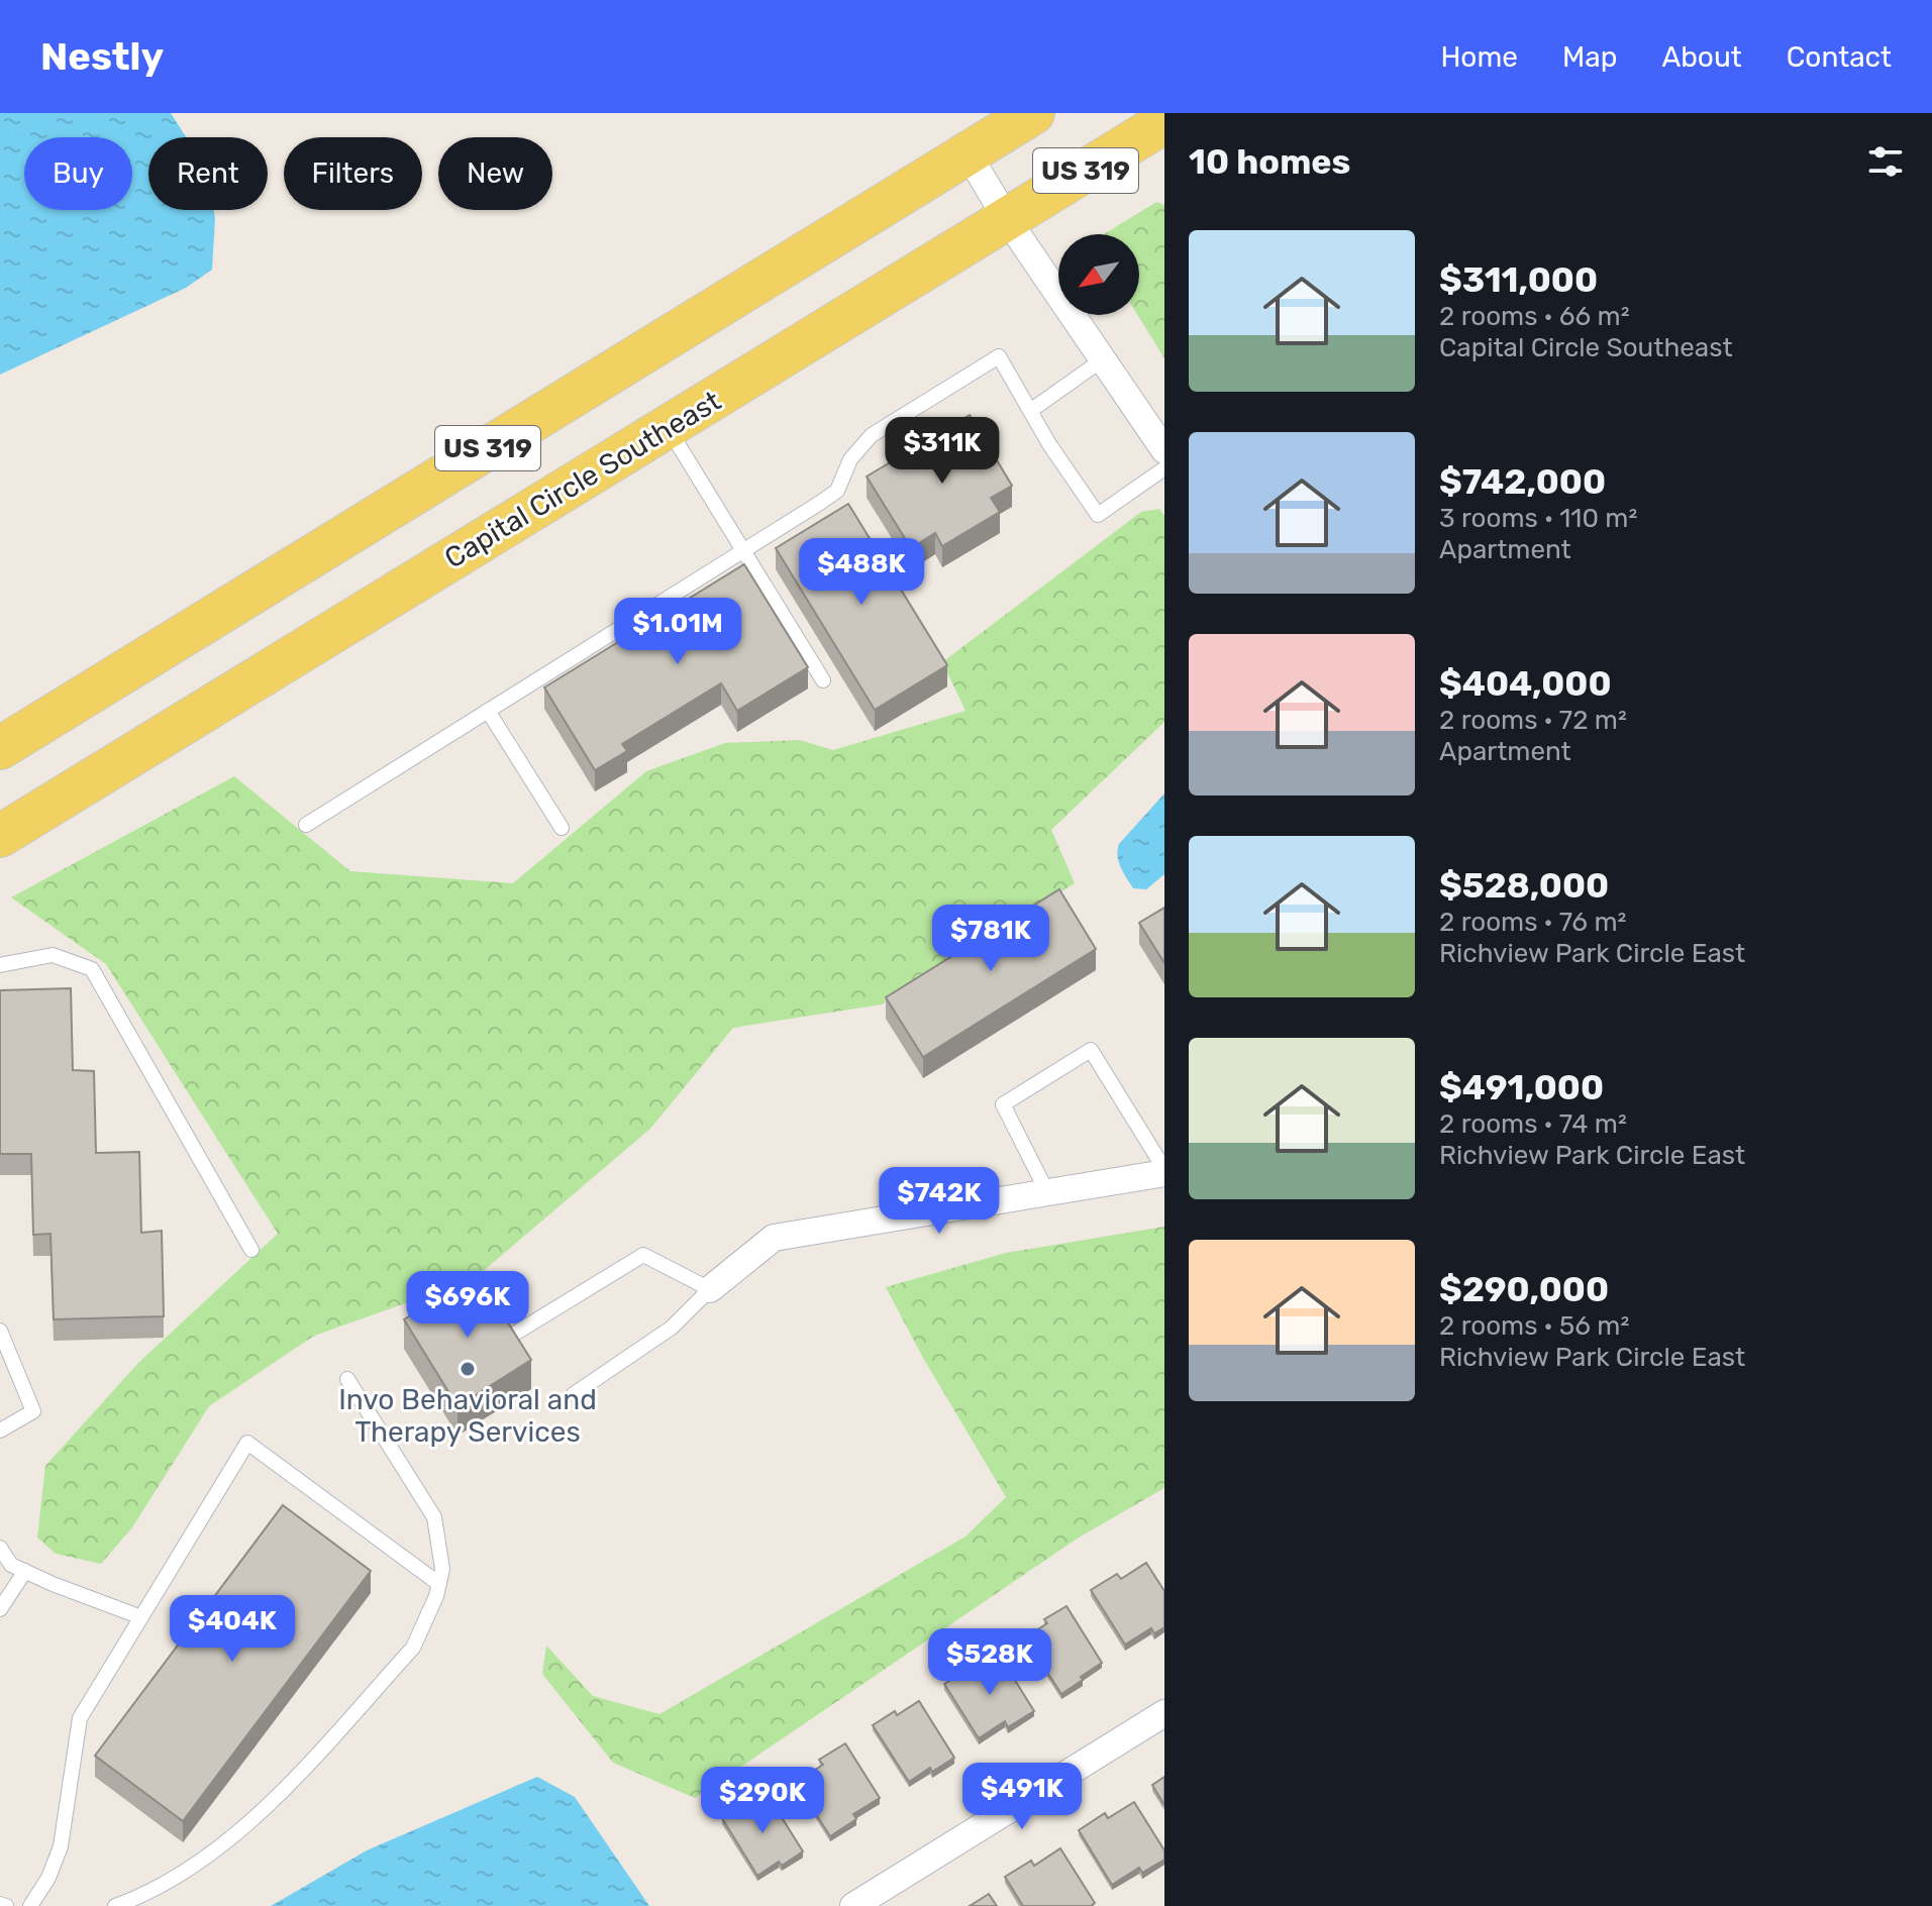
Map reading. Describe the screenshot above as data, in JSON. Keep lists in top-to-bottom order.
{
  "streets": {
    "main road": ["US 319", "Capital Circle Southeast"]
  },
  "places": ["Invo Behavioral and Therapy Services"],
  "north": "bottom left",
  "page": {
    "header": "Nestly",
    "nav": [
      "Home",
      "Map",
      "About",
      "Contact"
    ],
    "heading": "10 homes",
    "chip": [
      "Buy",
      "Rent",
      "Filters",
      "New"
    ],
    "list": [
      {
        "name": "$311,000",
        "note": "2 rooms · 66 m² · Capital Circle Southeast"
      },
      {
        "name": "$742,000",
        "note": "3 rooms · 110 m² · Apartment"
      },
      {
        "name": "$404,000",
        "note": "2 rooms · 72 m² · Apartment"
      },
      {
        "name": "$528,000",
        "note": "2 rooms · 76 m² · Richview Park Circle East"
      },
      {
        "name": "$491,000",
        "note": "2 rooms · 74 m² · Richview Park Circle East"
      },
      {
        "name": "$290,000",
        "note": "2 rooms · 56 m² · Richview Park Circle East"
      }
    ],
    "price": [
      "$311K",
      "$488K",
      "$1.01M",
      "$781K",
      "$742K",
      "$696K",
      "$404K",
      "$528K",
      "$491K",
      "$290K"
    ]
  }
}
